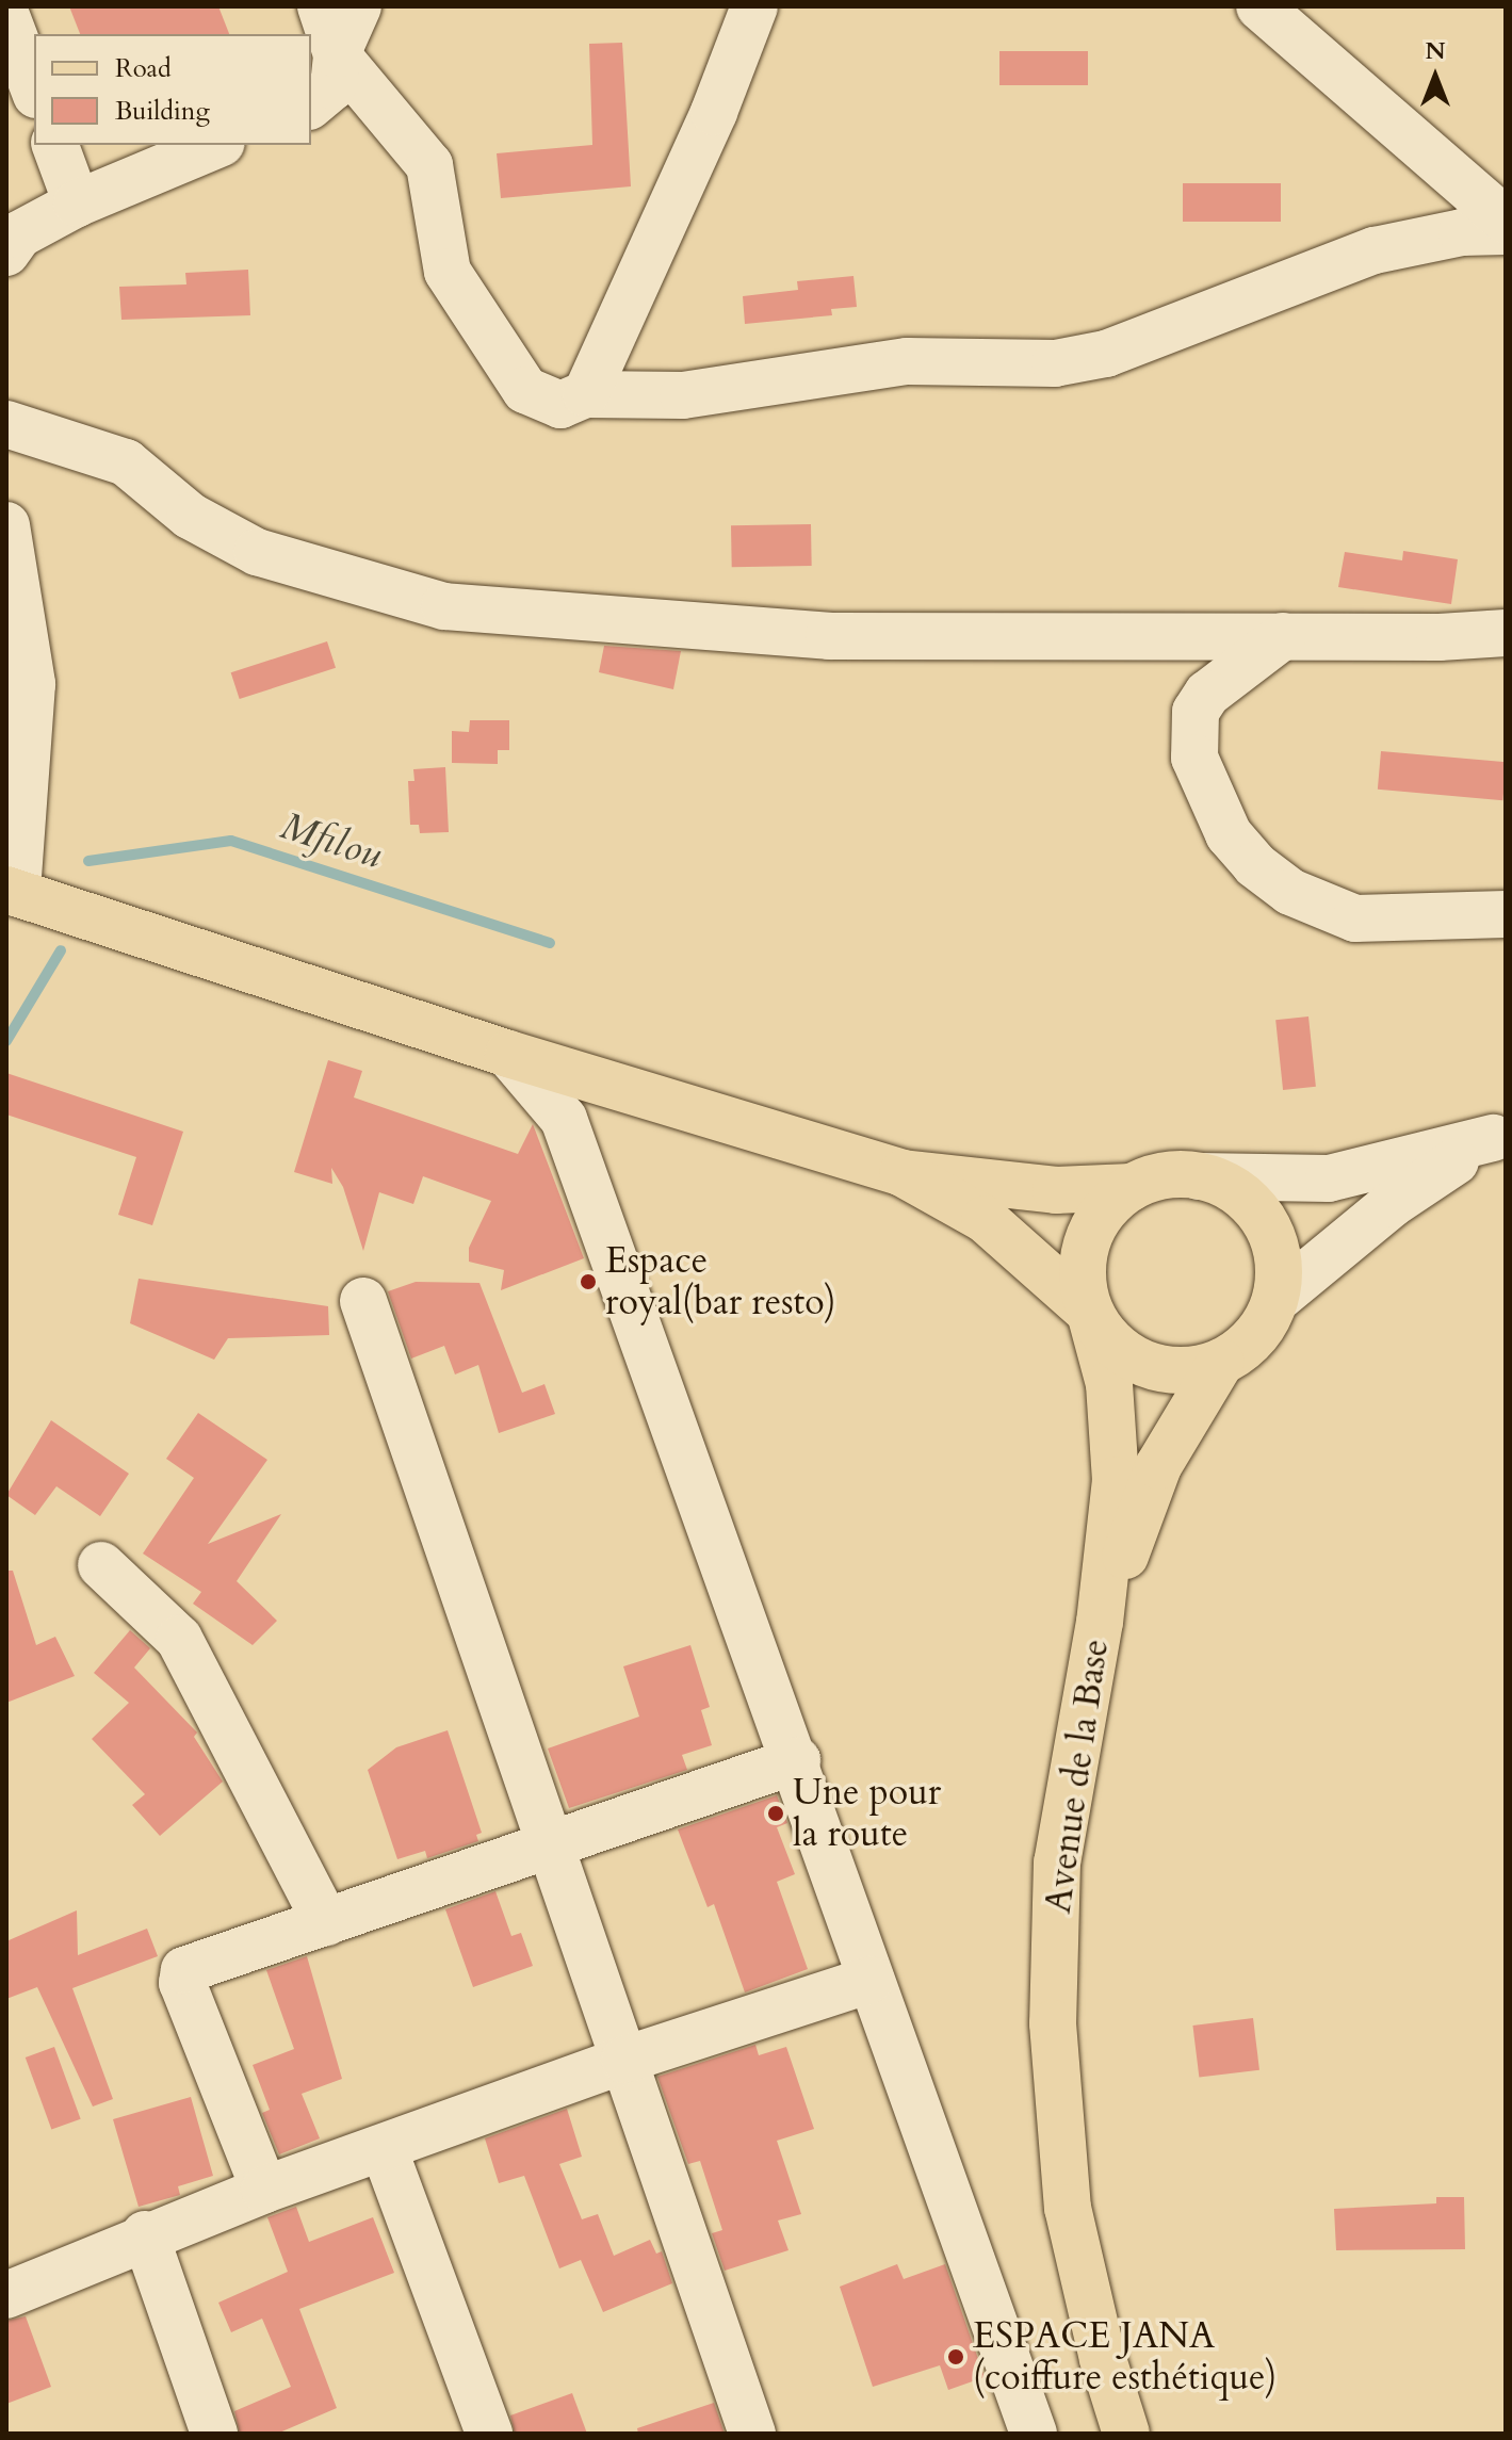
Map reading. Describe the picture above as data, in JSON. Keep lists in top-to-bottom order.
{
  "streets": {
    "main road": ["Avenue de la Base"]
  },
  "water": ["Mfilou"],
  "places": ["Espace royal(bar resto)", "Une pour la route", "ESPACE JANA (coiffure esthétique)"],
  "legend": ["Road", "Building"],
  "north": "top"
}
